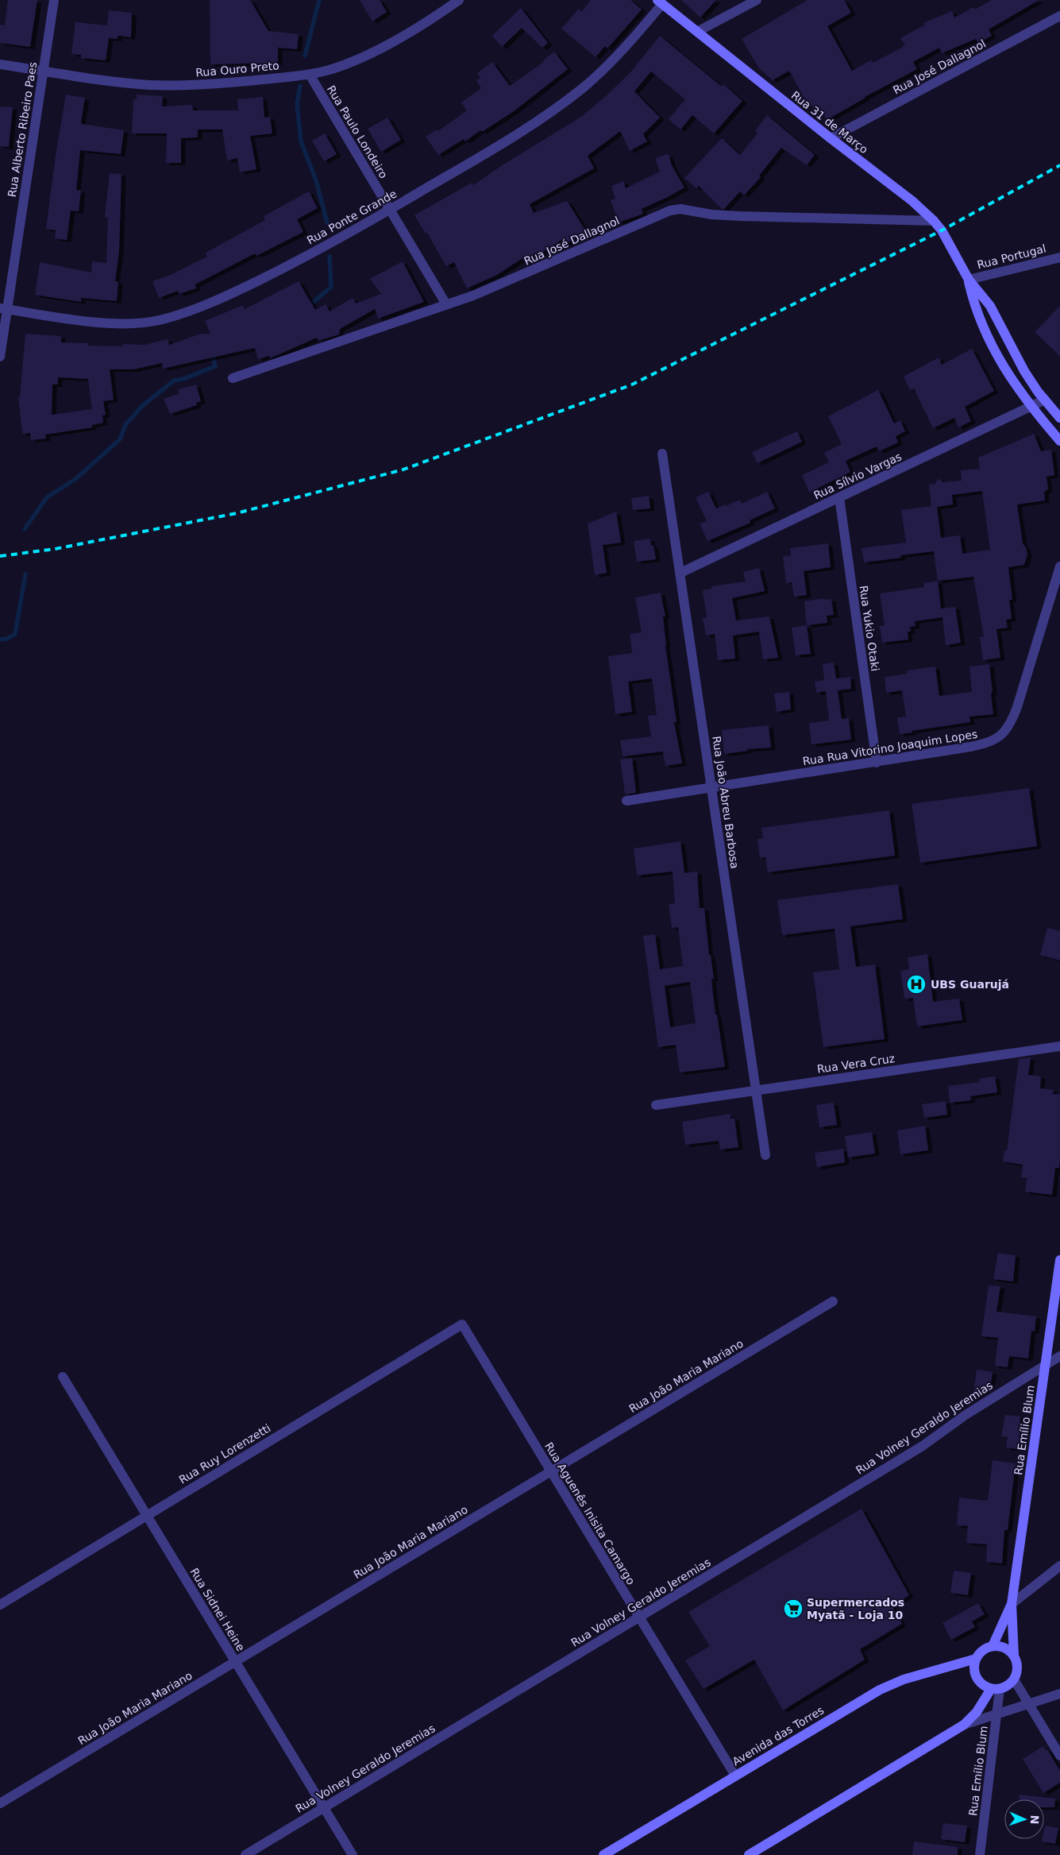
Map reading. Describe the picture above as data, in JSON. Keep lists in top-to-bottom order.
{
  "streets": {
    "main road": ["Rua 31 de Março", "Rua Emílio Blum", "Avenida das Torres"],
    "street": [
      "Rua José Dallagnol",
      "Rua Ouro Preto",
      "Rua Alberto Ribeiro Paes",
      "Rua Paulo Londeiro",
      "Rua Ponte Grande",
      "Rua Portugal",
      "Rua Sílvio Vargas",
      "Rua Yukio Otaki",
      "Rua Rua Vitorino Joaquim Lopes",
      "Rua João Abreu Barbosa",
      "Rua Vera Cruz",
      "Rua João Maria Mariano",
      "Rua Volney Geraldo Jeremias",
      "Rua Ruy Lorenzetti",
      "Rua Aguenês Inisita Camargo",
      "Rua Sidnei Heine"
    ]
  },
  "crossings": [
    ["Rua José Dallagnol", "Rua 31 de Março"],
    ["Rua José Dallagnol", "Rua Paulo Londeiro"],
    ["Rua Ouro Preto", "Rua Alberto Ribeiro Paes"],
    ["Rua Ouro Preto", "Rua Paulo Londeiro"],
    ["Rua 31 de Março", "Rua Ponte Grande"],
    ["Rua 31 de Março", "Rua Portugal"],
    ["Rua 31 de Março", "Rua Sílvio Vargas"],
    ["Rua Alberto Ribeiro Paes", "Rua Ponte Grande"],
    ["Rua Paulo Londeiro", "Rua Ponte Grande"],
    ["Rua Sílvio Vargas", "Rua Yukio Otaki"],
    ["Rua Sílvio Vargas", "Rua João Abreu Barbosa"],
    ["Rua Yukio Otaki", "Rua Rua Vitorino Joaquim Lopes"],
    ["Rua Rua Vitorino Joaquim Lopes", "Rua João Abreu Barbosa"],
    ["Rua João Abreu Barbosa", "Rua Vera Cruz"],
    ["Rua João Maria Mariano", "Rua Aguenês Inisita Camargo"],
    ["Rua João Maria Mariano", "Rua Sidnei Heine"],
    ["Rua Volney Geraldo Jeremias", "Rua Emílio Blum"],
    ["Rua Volney Geraldo Jeremias", "Rua Aguenês Inisita Camargo"],
    ["Rua Volney Geraldo Jeremias", "Rua Sidnei Heine"],
    ["Rua Emílio Blum", "Avenida das Torres"],
    ["Rua Ruy Lorenzetti", "Rua Aguenês Inisita Camargo"],
    ["Rua Ruy Lorenzetti", "Rua Sidnei Heine"],
    ["Rua Aguenês Inisita Camargo", "Avenida das Torres"]
  ],
  "places": {
    "hospital": ["UBS Guarujá"],
    "supermarket": ["Supermercados Myatã - Loja 10"]
  },
  "north": "right"
}
